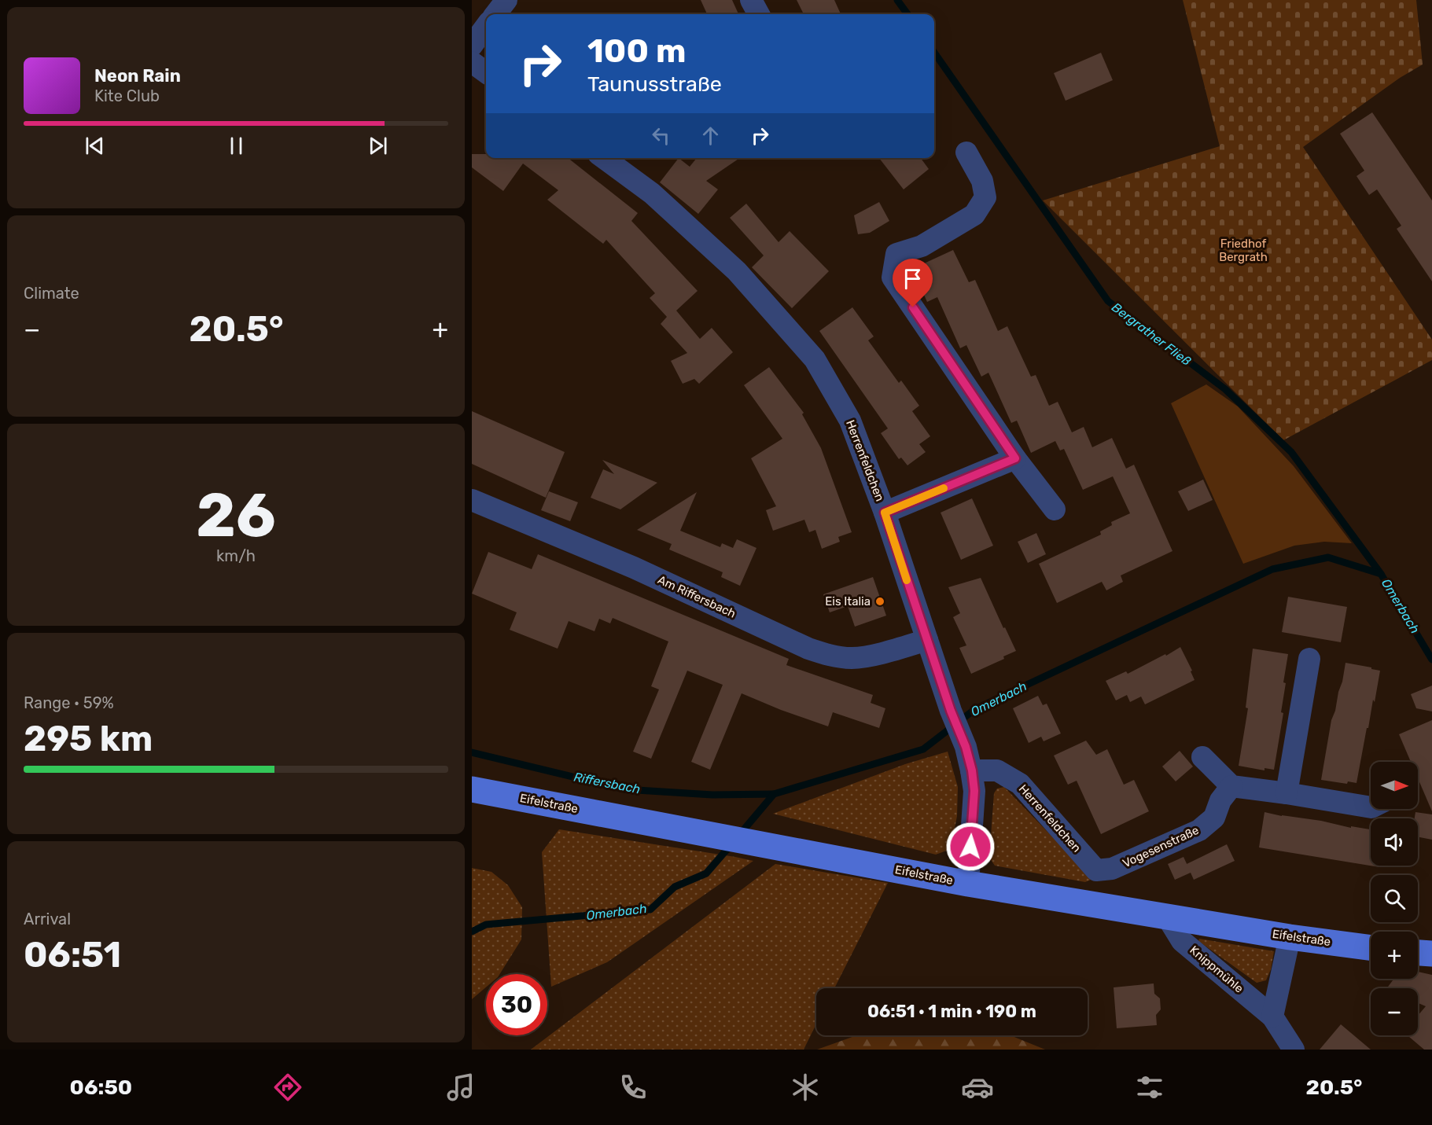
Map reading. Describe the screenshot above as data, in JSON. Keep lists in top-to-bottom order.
{
  "streets": {
    "main road": ["Eifelstraße"],
    "street": [
      "Herrenfeldchen",
      "Am Riffersbach",
      "Vogesenstraße",
      "Knippmühle"
    ]
  },
  "crossings": [
    ["Herrenfeldchen", "Am Riffersbach"],
    ["Herrenfeldchen", "Eifelstraße"],
    ["Herrenfeldchen", "Vogesenstraße"],
    ["Eifelstraße", "Knippmühle"]
  ],
  "water": ["Bergrather Fließ", "Omerbach", "Riffersbach"],
  "parks": ["Friedhof Bergrath"],
  "places": ["Eis Italia"],
  "north": "right",
  "page": {
    "turn": ["100 m", "Taunusstraße"],
    "song": ["Neon Rain", "Kite Club"],
    "tile": [
      "Climate",
      ["26", "km/h"],
      ["Range · 59%", "295 km"],
      ["Arrival", "06:51"]
    ],
    "heat": ["−", "20.5°", "+"],
    "map_buttons": ["+", "−"],
    "limit": "30",
    "trip": "06:51 · 1 min · 190 m",
    "tabs": ["06:50", "20.5°"]
  }
}
